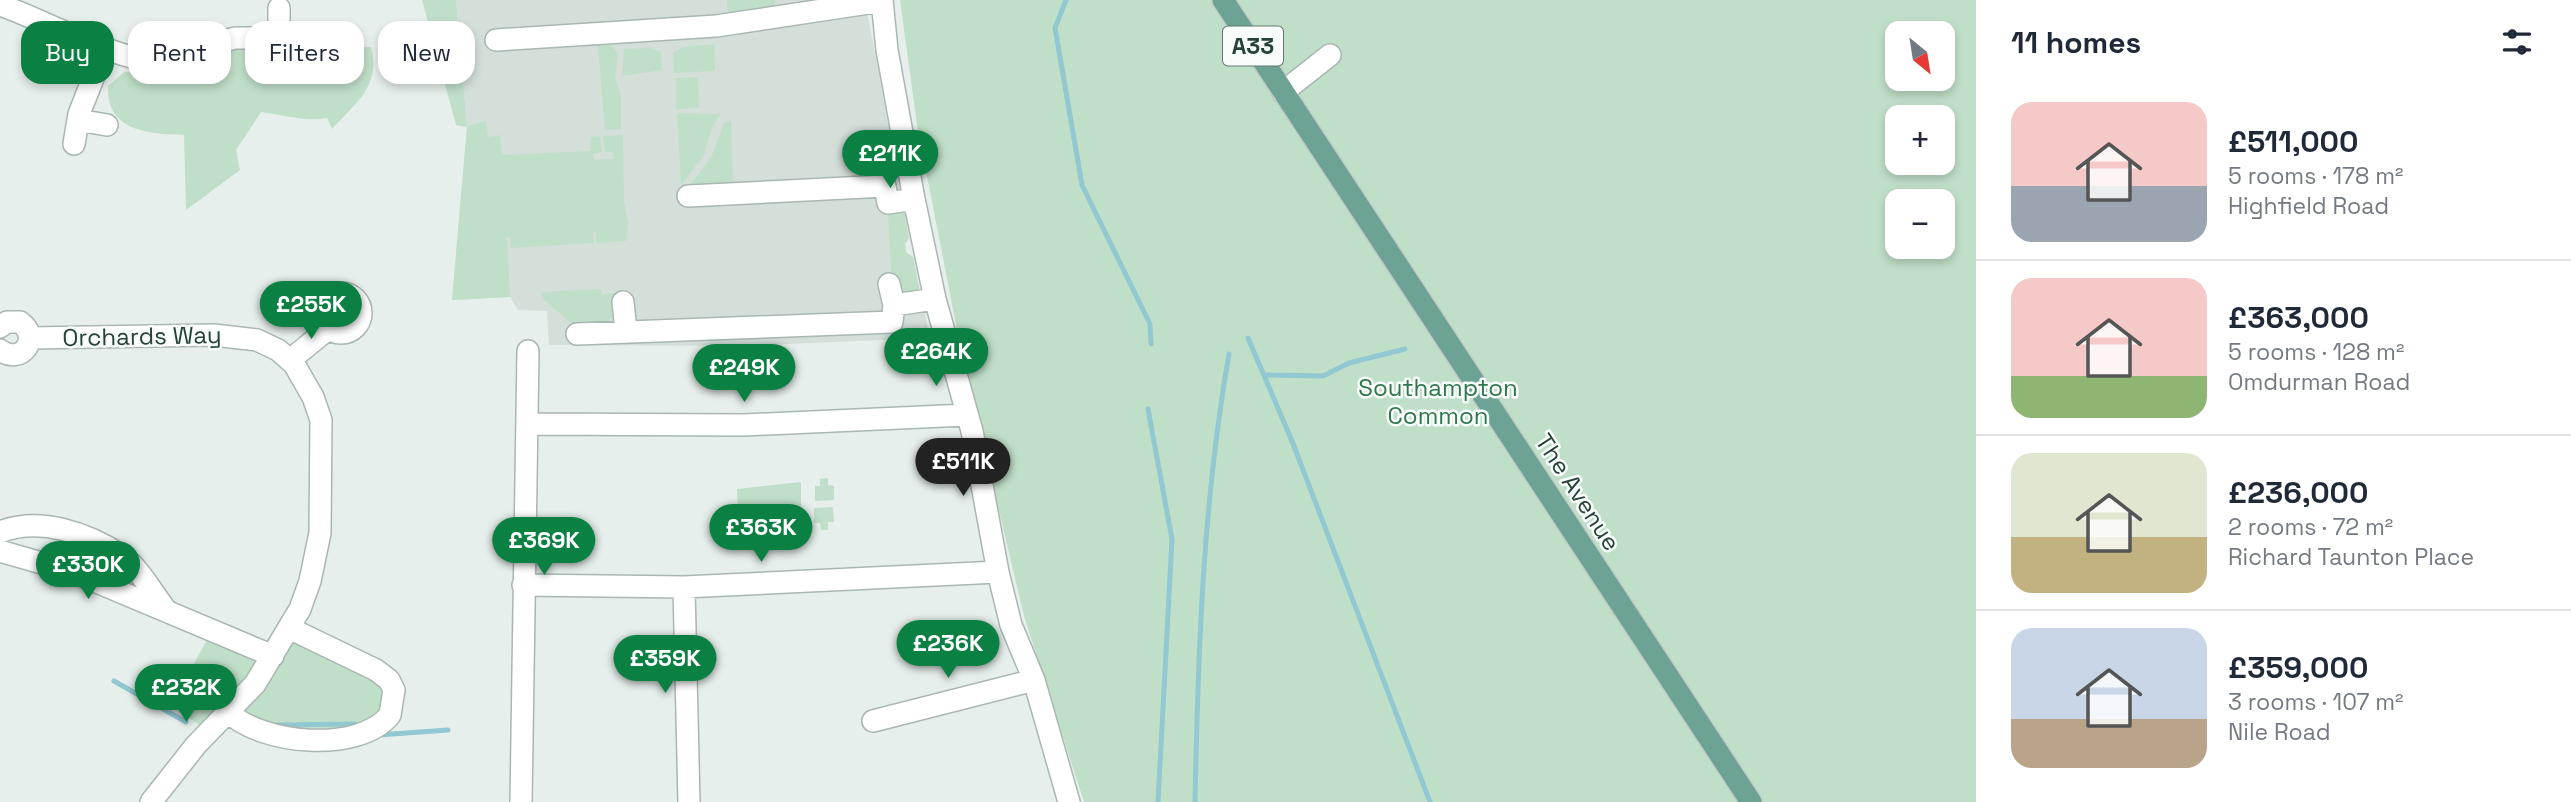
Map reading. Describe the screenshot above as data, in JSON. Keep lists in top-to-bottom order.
{
  "streets": {
    "main road": ["A33", "The Avenue"],
    "street": ["Orchards Way"]
  },
  "parks": ["Southampton Common"],
  "north": "bottom right",
  "page": {
    "heading": "11 homes",
    "map_buttons": ["+", "−"],
    "chip": [
      "Buy",
      "Rent",
      "Filters",
      "New"
    ],
    "list": [
      {
        "name": "£511,000",
        "note": "5 rooms · 178 m² · Highfield Road"
      },
      {
        "name": "£363,000",
        "note": "5 rooms · 128 m² · Omdurman Road"
      },
      {
        "name": "£236,000",
        "note": "2 rooms · 72 m² · Richard Taunton Place"
      },
      {
        "name": "£359,000",
        "note": "3 rooms · 107 m² · Nile Road"
      }
    ],
    "price": [
      "£211K",
      "£255K",
      "£264K",
      "£249K",
      "£511K",
      "£363K",
      "£369K",
      "£330K",
      "£236K",
      "£359K",
      "£232K"
    ]
  }
}
